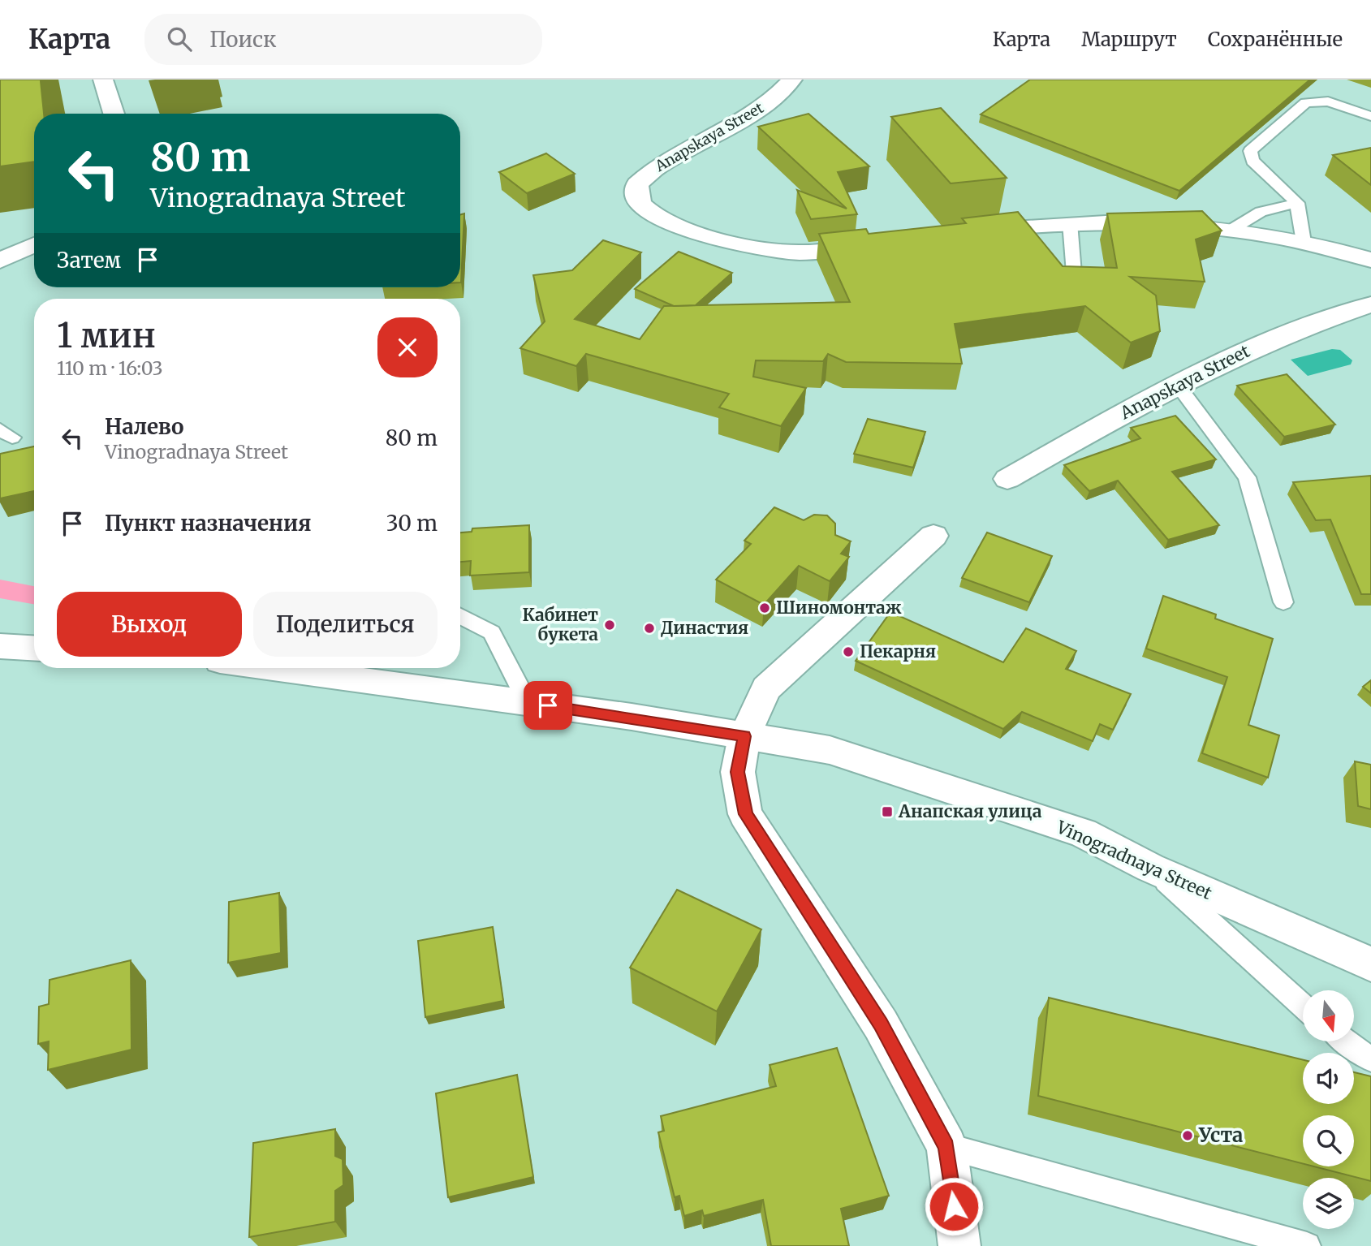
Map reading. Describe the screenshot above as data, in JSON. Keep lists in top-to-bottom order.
{
  "streets": {
    "street": ["Anapskaya Street", "Vinogradnaya Street"]
  },
  "places": {
    "other": [
      "Шиномонтаж",
      "Кабинет букета",
      "Династия",
      "Пекарня",
      "Уста"
    ],
    "transit": ["Анапская улица"]
  },
  "north": "bottom",
  "page": {
    "header": "Карта",
    "search": "Поиск",
    "nav": ["Карта", "Маршрут", "Сохранённые"],
    "turn": ["80 m", "Vinogradnaya Street"],
    "then": "Затем",
    "heading": ["1 мин", "110 m · 16:03"],
    "list": [
      {
        "name": "Налево",
        "note": "Vinogradnaya Street",
        "value": "80 m"
      },
      {
        "name": "Пункт назначения",
        "value": "30 m"
      }
    ],
    "buttons": ["Выход", "Поделиться"]
  }
}
